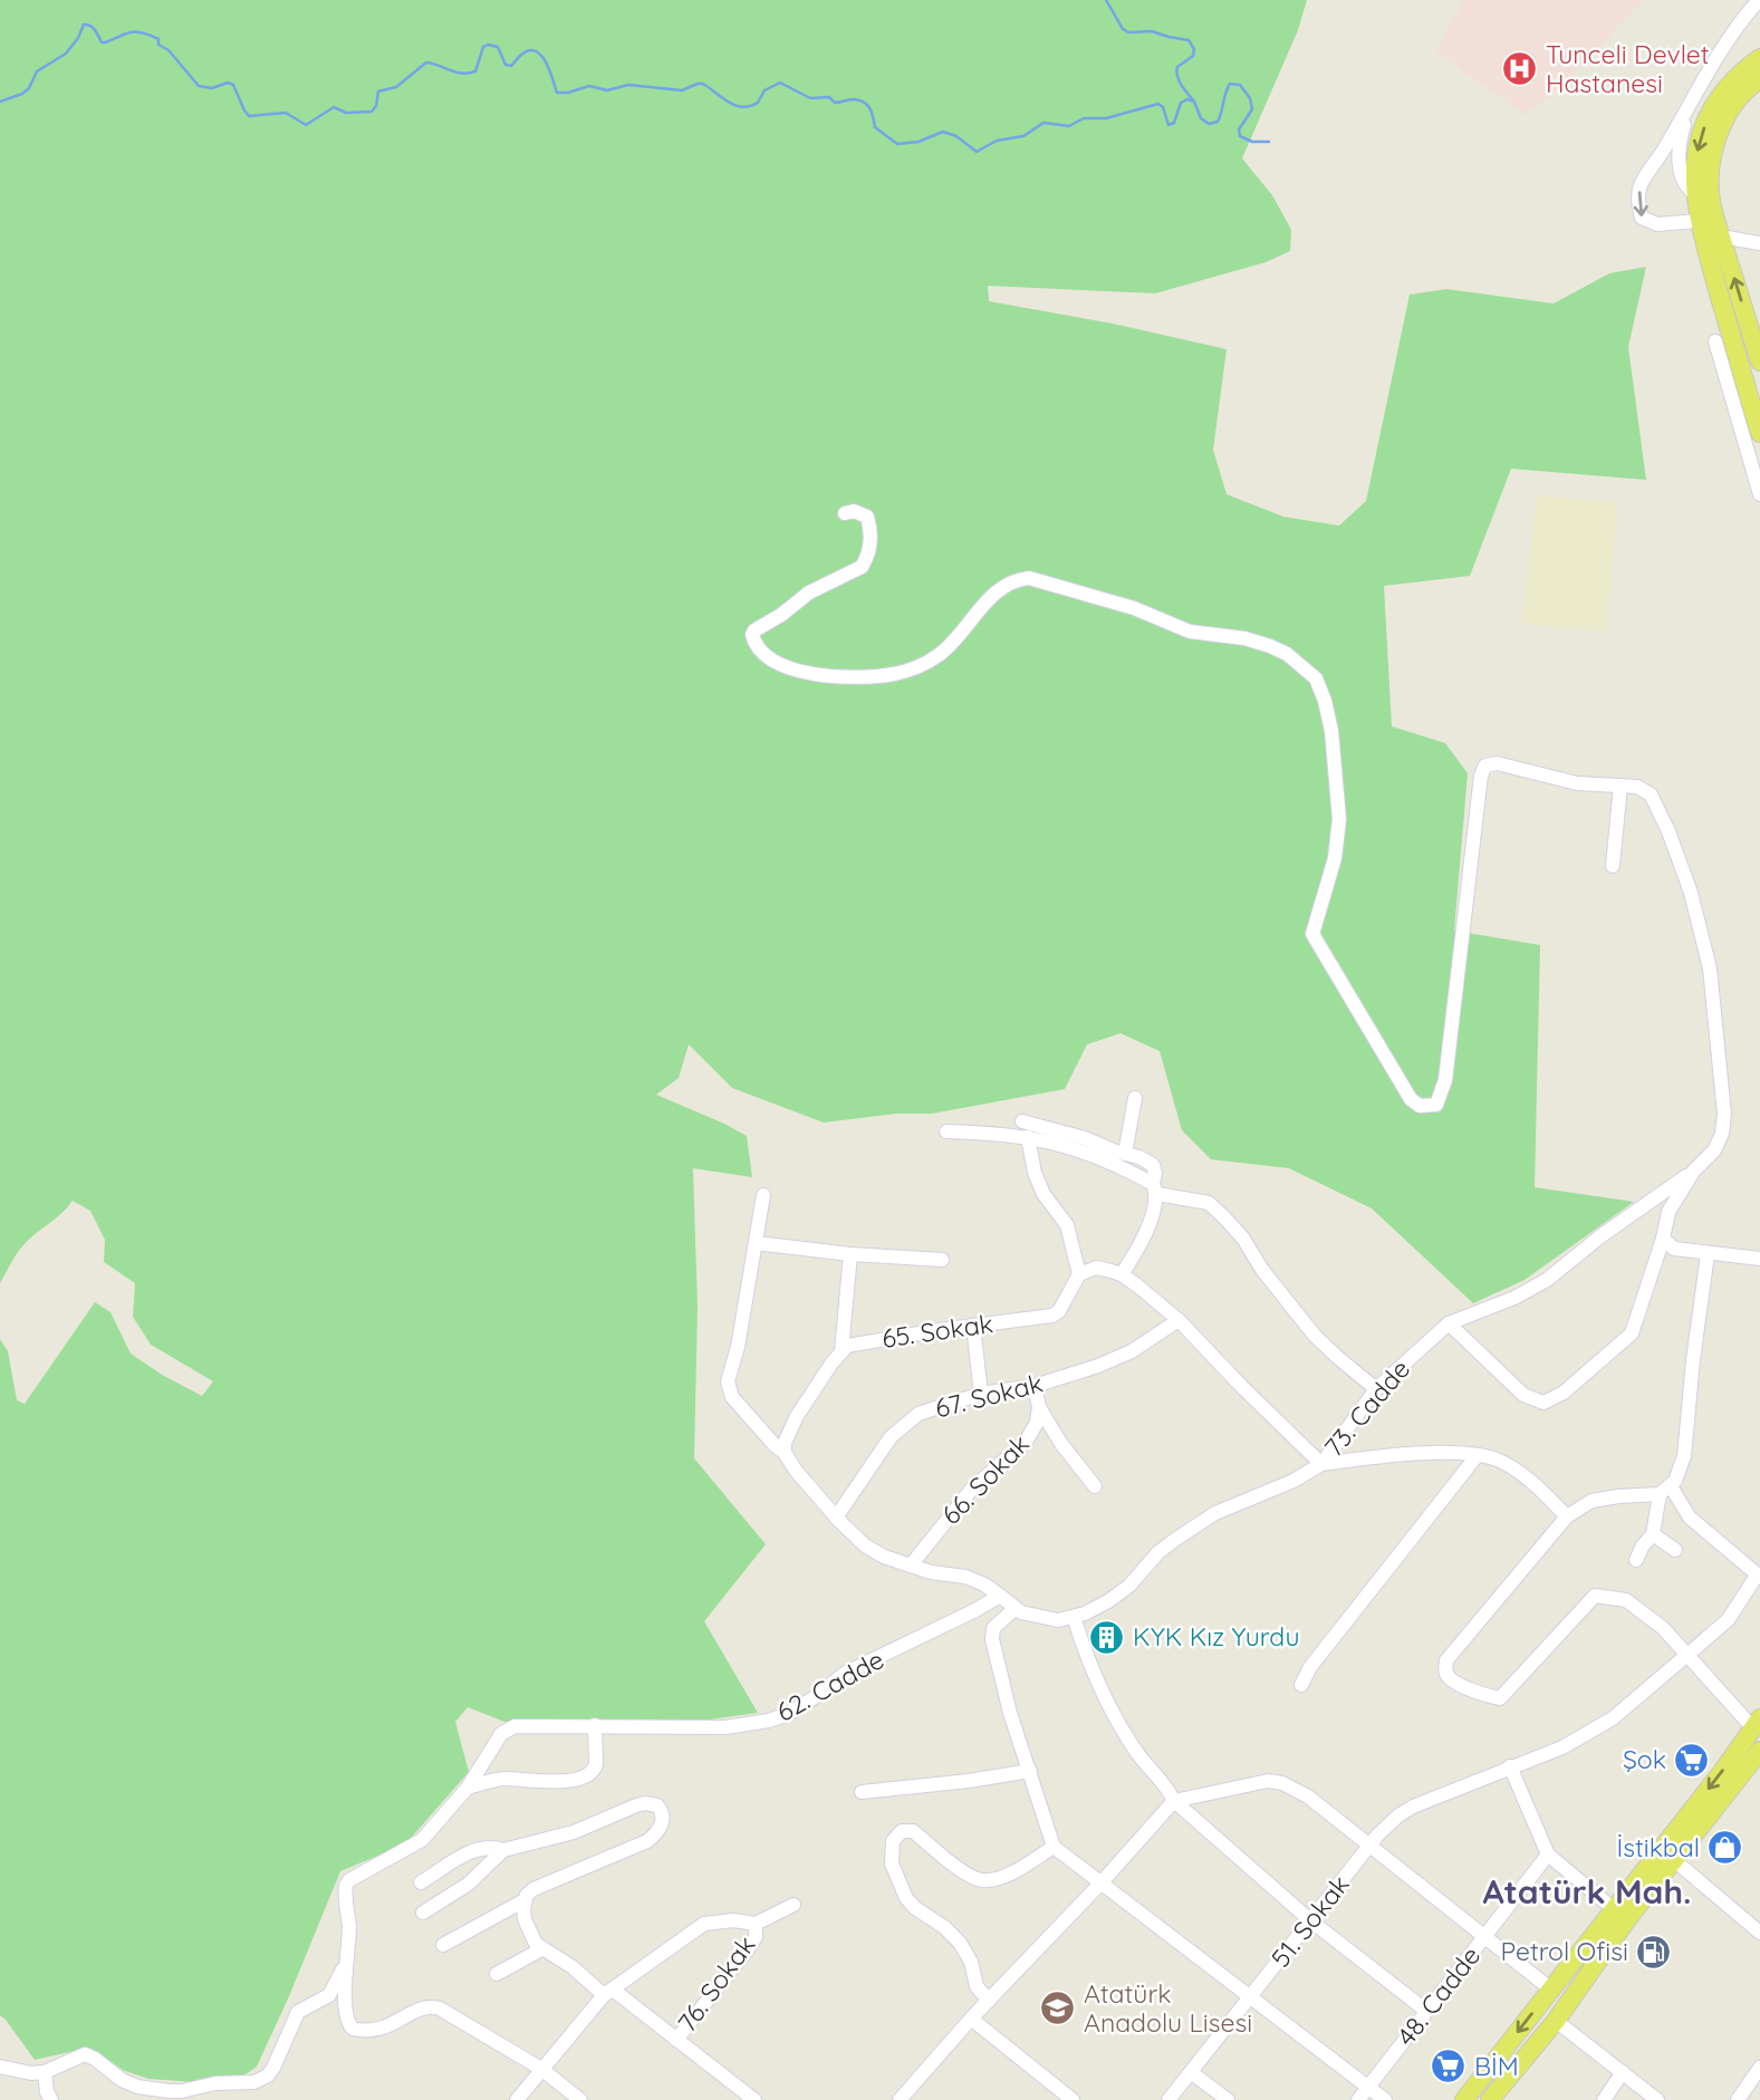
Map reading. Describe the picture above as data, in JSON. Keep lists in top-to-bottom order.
{
  "streets": {
    "street": [
      "65. Sokak",
      "67. Sokak",
      "73. Cadde",
      "66. Sokak",
      "62. Cadde",
      "51. Sokak",
      "76. Sokak",
      "48. Cadde"
    ]
  },
  "crossings": [
    ["67. Sokak", "66. Sokak"]
  ],
  "districts": ["Atatürk Mah."],
  "places": {
    "hospital": ["Tunceli Devlet Hastanesi"],
    "building": ["KYK Kız Yurdu"],
    "supermarket": ["Şok", "BİM"],
    "shop": ["İstikbal"],
    "fuel station": ["Petrol Ofisi"],
    "school or university": ["Atatürk Anadolu Lisesi"]
  }
}
